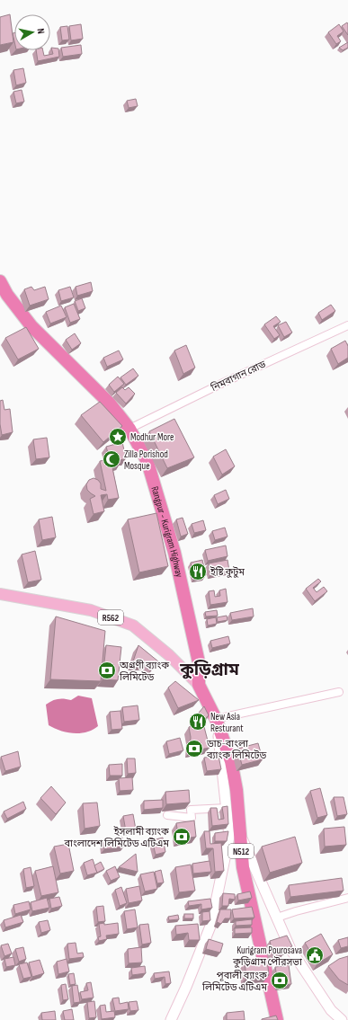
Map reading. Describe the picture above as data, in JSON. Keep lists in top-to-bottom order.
{
  "streets": {
    "highway": ["Rangpur - Kurigram Highway", "N512"],
    "main road": ["R562"],
    "street": ["নিমবাগান রোড"]
  },
  "crossings": [
    ["নিমবাগান রোড", "Rangpur - Kurigram Highway"],
    ["Rangpur - Kurigram Highway", "R562"],
    ["Rangpur - Kurigram Highway", "N512"],
    ["R562", "N512"]
  ],
  "districts": ["কুড়িগ্রাম"],
  "places": {
    "place": ["Modhur More"],
    "mosque": ["Zilla Porishod Mosque"],
    "restaurant": ["ইষ্টি কুটুম", "New Asia Resturant"],
    "bank": [
      "অগ্রণী ব্যাংক লিমিটেড",
      "ডাচ-বাংলা ব্যাংক লিমিটেড",
      "ইসলামী ব্যাংক বাংলাদেশ লিমিটেড এটিএম",
      "পূবালী ব্যাংক লিমিটেড এটিএম"
    ],
    "public building": ["Kurigram Pourosava কুড়িগ্রাম পৌরসভা"]
  },
  "north": "right"
}
